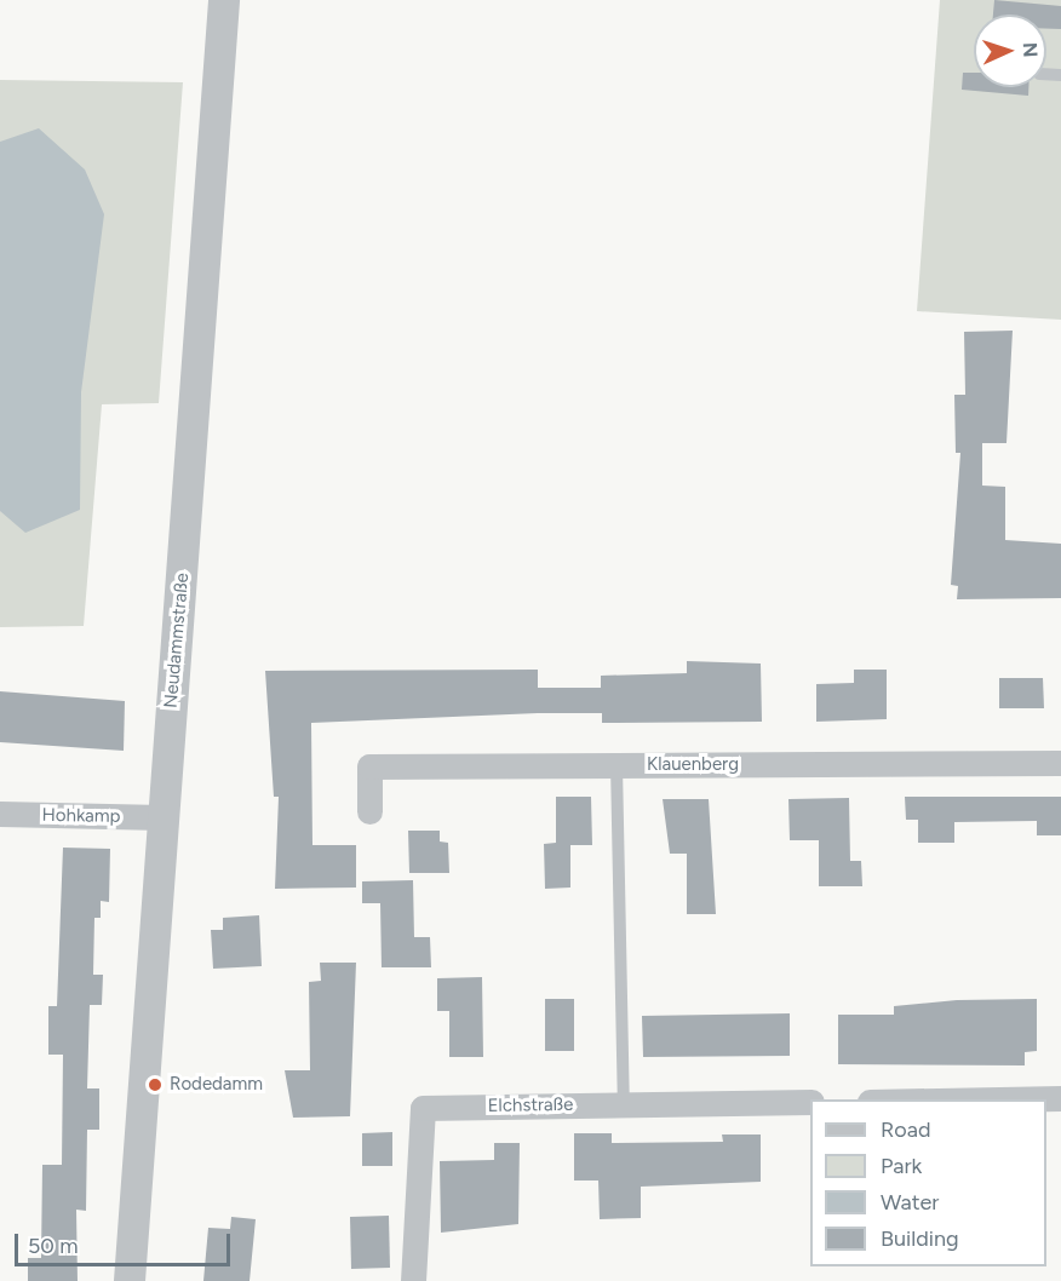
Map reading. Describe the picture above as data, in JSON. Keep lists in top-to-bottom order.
{
  "streets": {
    "street": [
      "Neudammstraße",
      "Klauenberg",
      "Hohkamp",
      "Elchstraße"
    ]
  },
  "crossings": [
    ["Neudammstraße", "Hohkamp"]
  ],
  "places": ["Rodedamm"],
  "legend": [
    "Road",
    "Park",
    "Water",
    "Building"
  ],
  "scale_bar": "50 m",
  "north": "right"
}
